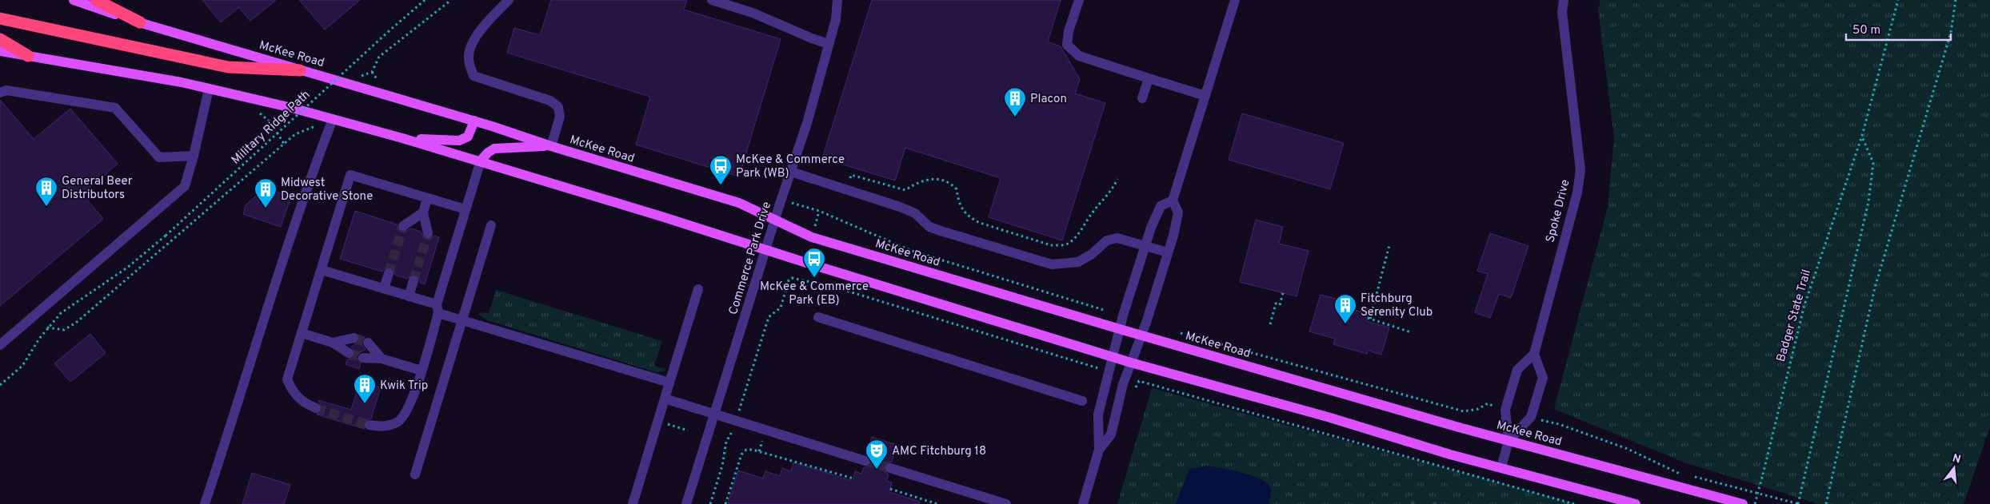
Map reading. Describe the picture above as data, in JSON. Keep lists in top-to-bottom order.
{
  "streets": {
    "main road": ["McKee Road"],
    "street": ["Spoke Drive", "Commerce Park Drive"],
    "path": ["Military Ridge Path", "Badger State Trail"]
  },
  "crossings": [
    ["McKee Road", "Commerce Park Drive"]
  ],
  "places": {
    "building": [
      "Placon",
      "General Beer Distributors",
      "Midwest Decorative Stone",
      "Fitchburg Serenity Club",
      "Kwik Trip"
    ],
    "bus stop": ["McKee & Commerce Park (WB)", "McKee & Commerce Park (EB)"],
    "theatre": ["AMC Fitchburg 18"]
  },
  "scale_bar": "50 m",
  "north": "top"
}
